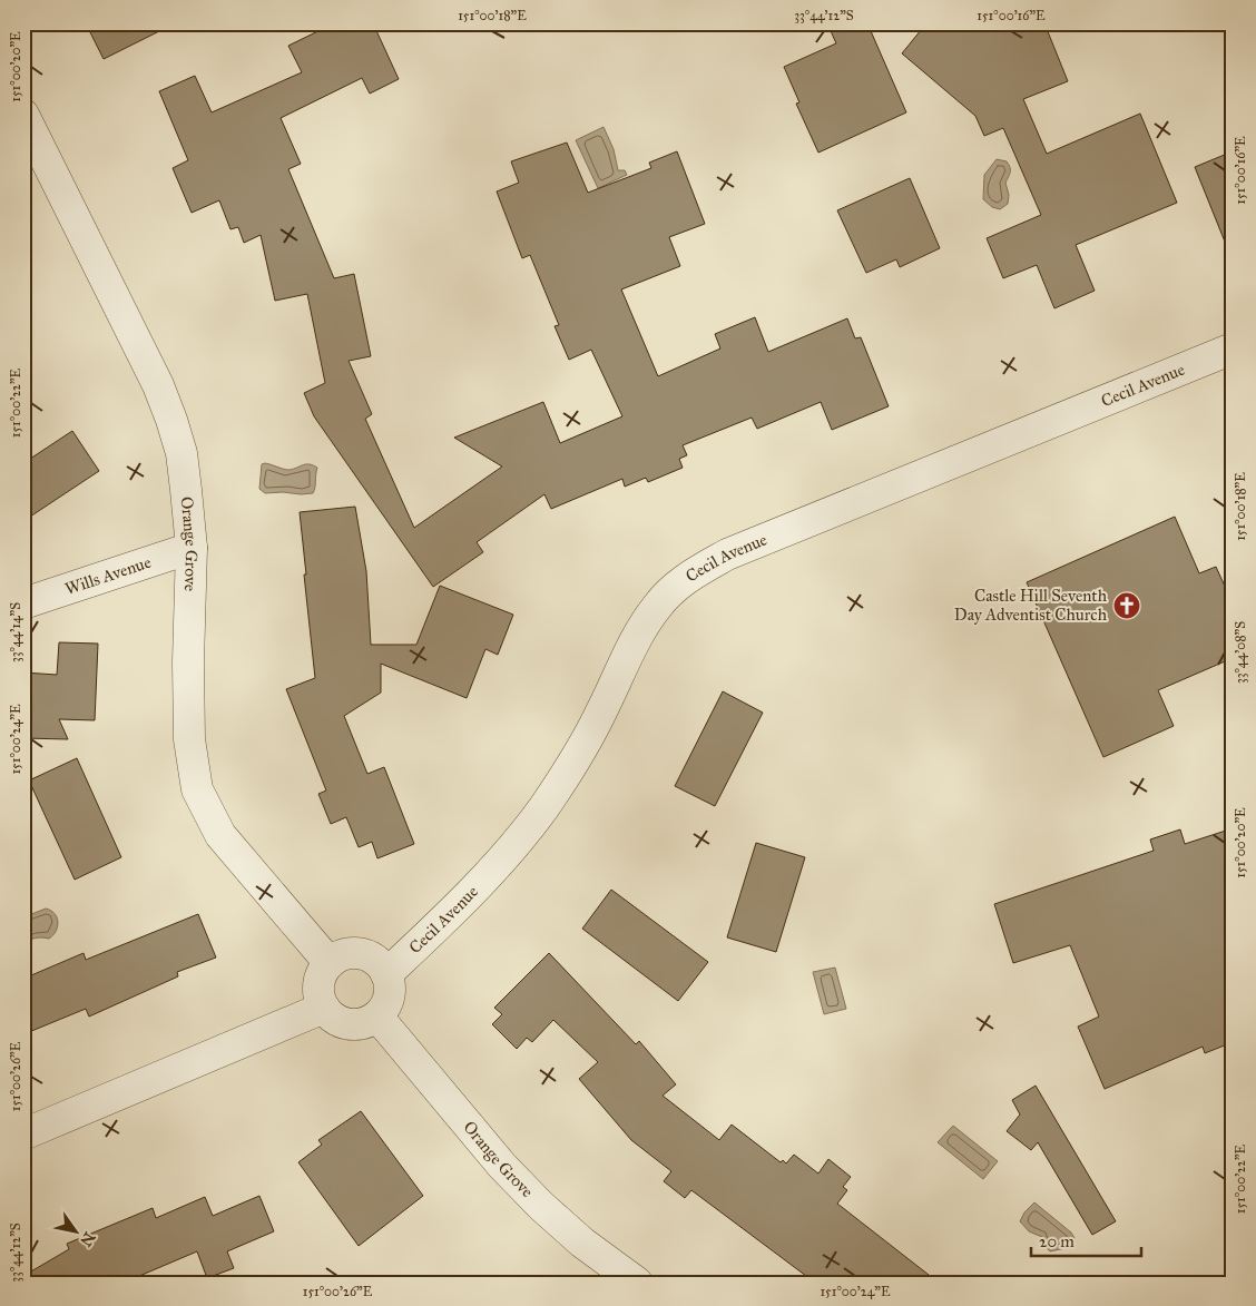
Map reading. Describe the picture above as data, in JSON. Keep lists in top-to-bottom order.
{
  "streets": {
    "street": ["Cecil Avenue", "Orange Grove", "Wills Avenue"]
  },
  "crossings": [
    ["Cecil Avenue", "Orange Grove"],
    ["Orange Grove", "Wills Avenue"]
  ],
  "places": {
    "church": ["Castle Hill Seventh Day Adventist Church"]
  },
  "scale_bar": "20 m",
  "north": "bottom right",
  "coordinates": [
    "151°00'18\"E",
    "33°44'12\"S",
    "151°00'16\"E",
    "151°00'20\"E",
    "151°00'22\"E",
    "33°44'14\"S",
    "33°44'08\"S",
    "151°00'24\"E",
    "151°00'26\"E"
  ]
}
